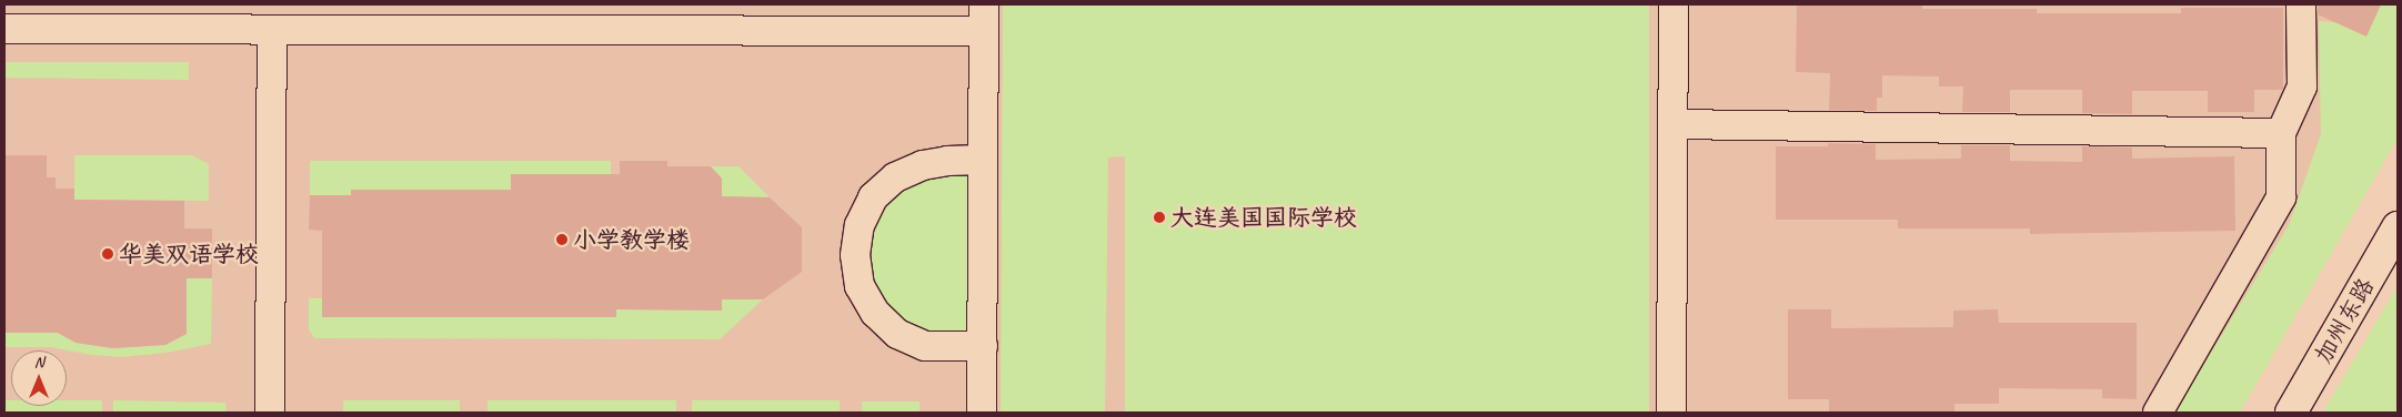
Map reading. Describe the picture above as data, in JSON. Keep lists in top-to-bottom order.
{
  "streets": {
    "street": ["加州东路"]
  },
  "places": ["大连美国国际学校", "小学教学楼", "华美双语学校"],
  "north": "top"
}
